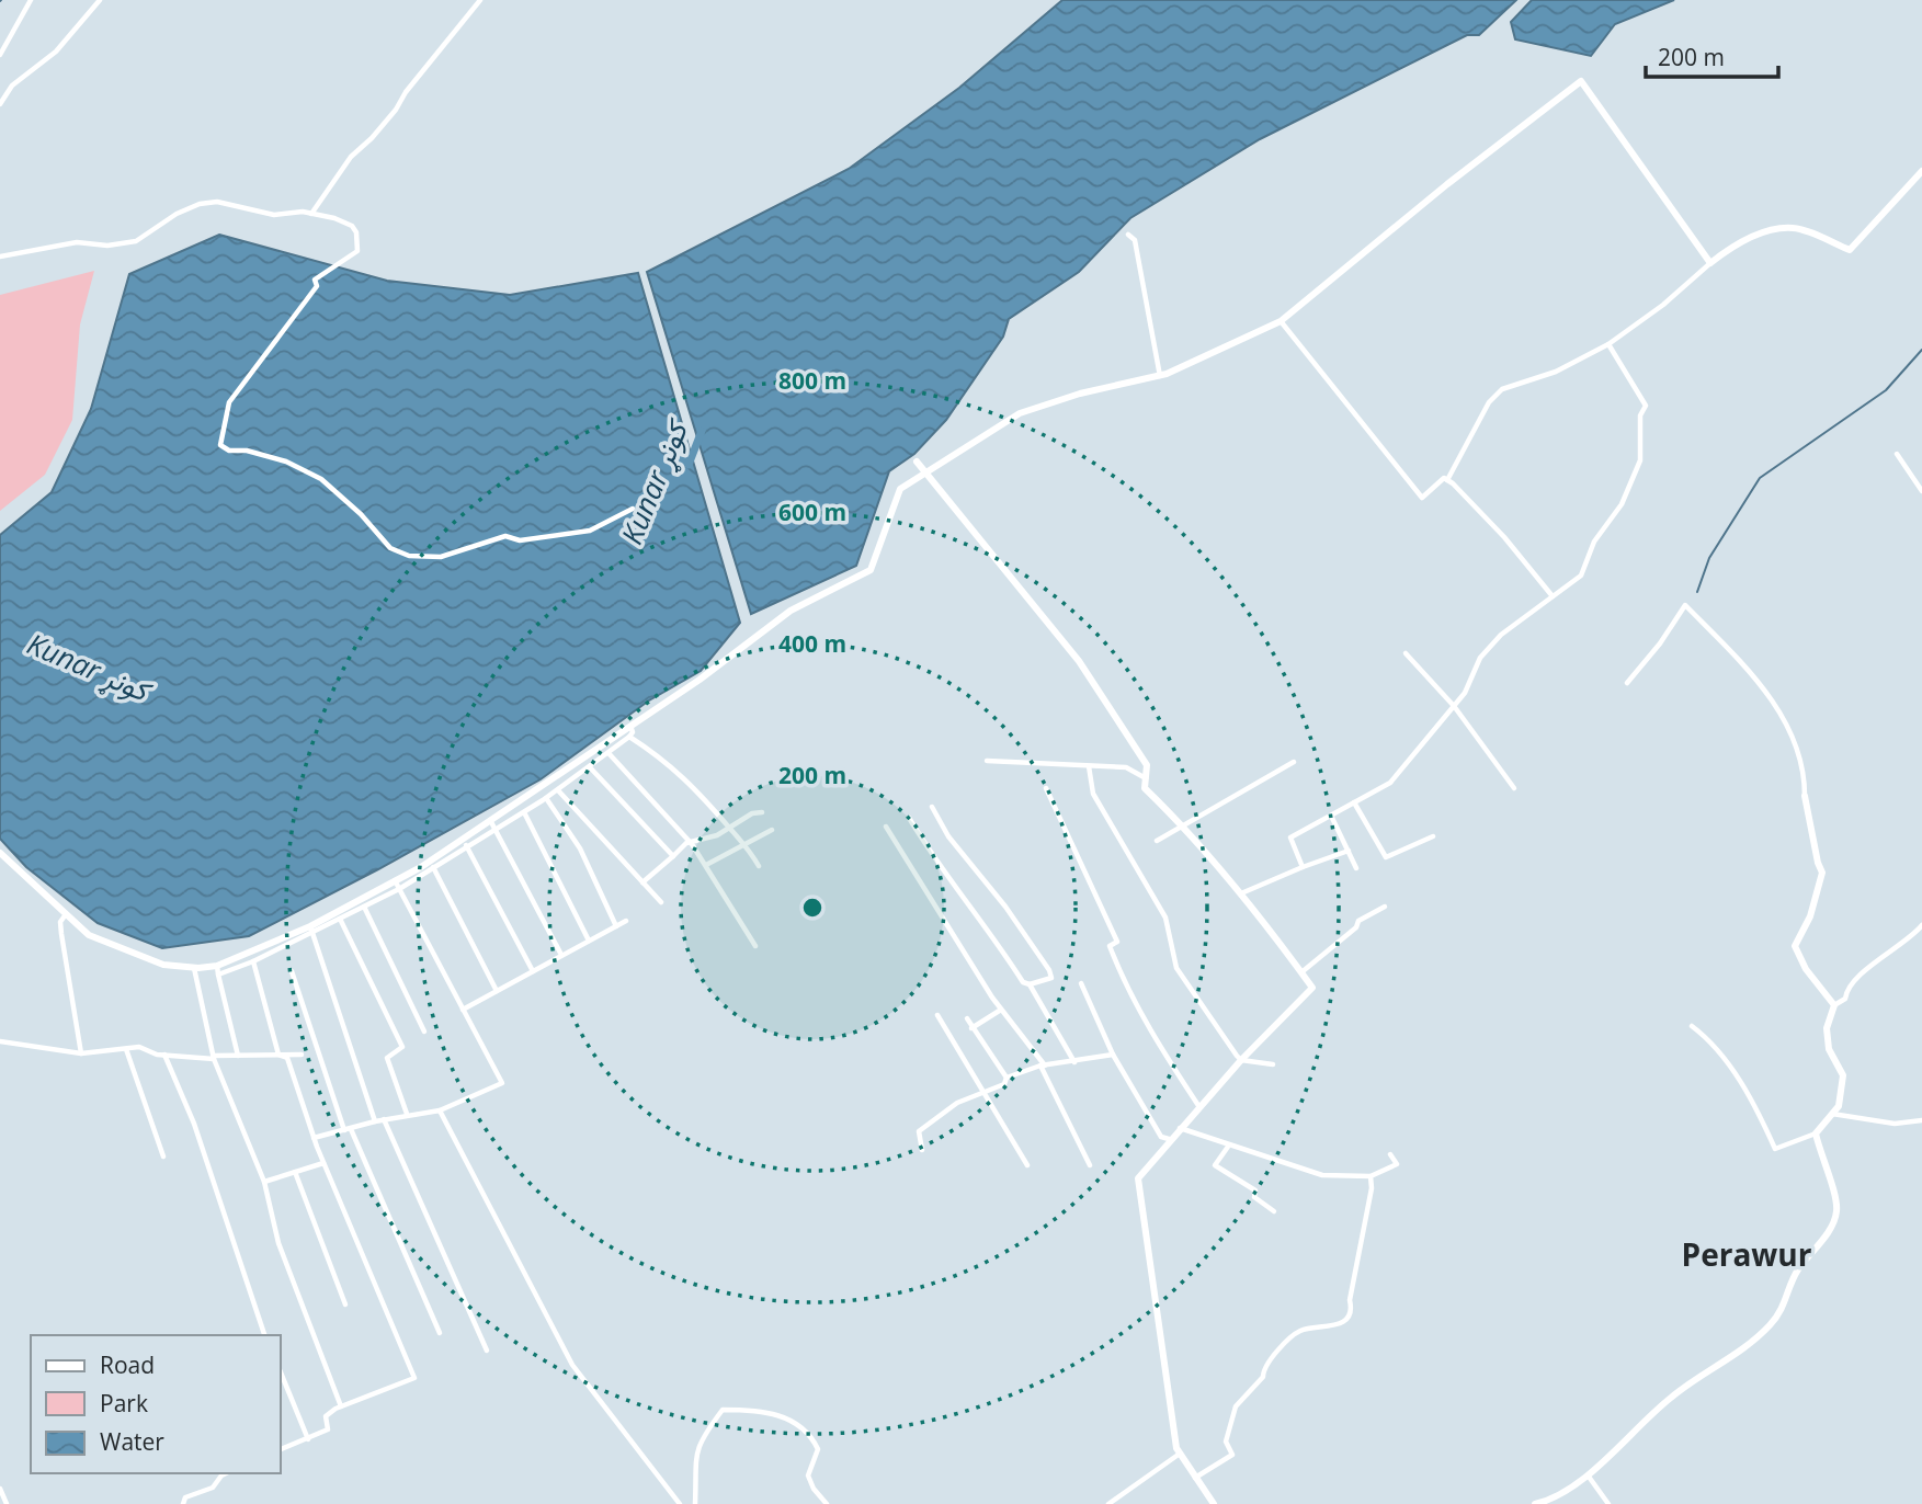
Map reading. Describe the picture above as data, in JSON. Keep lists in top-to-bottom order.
{
  "districts": ["Perawur"],
  "water": ["Kunar کونړ"],
  "legend": ["Road", "Park", "Water"],
  "scale_bar": "200 m",
  "rings": [
    "800 m",
    "600 m",
    "400 m",
    "200 m"
  ]
}
